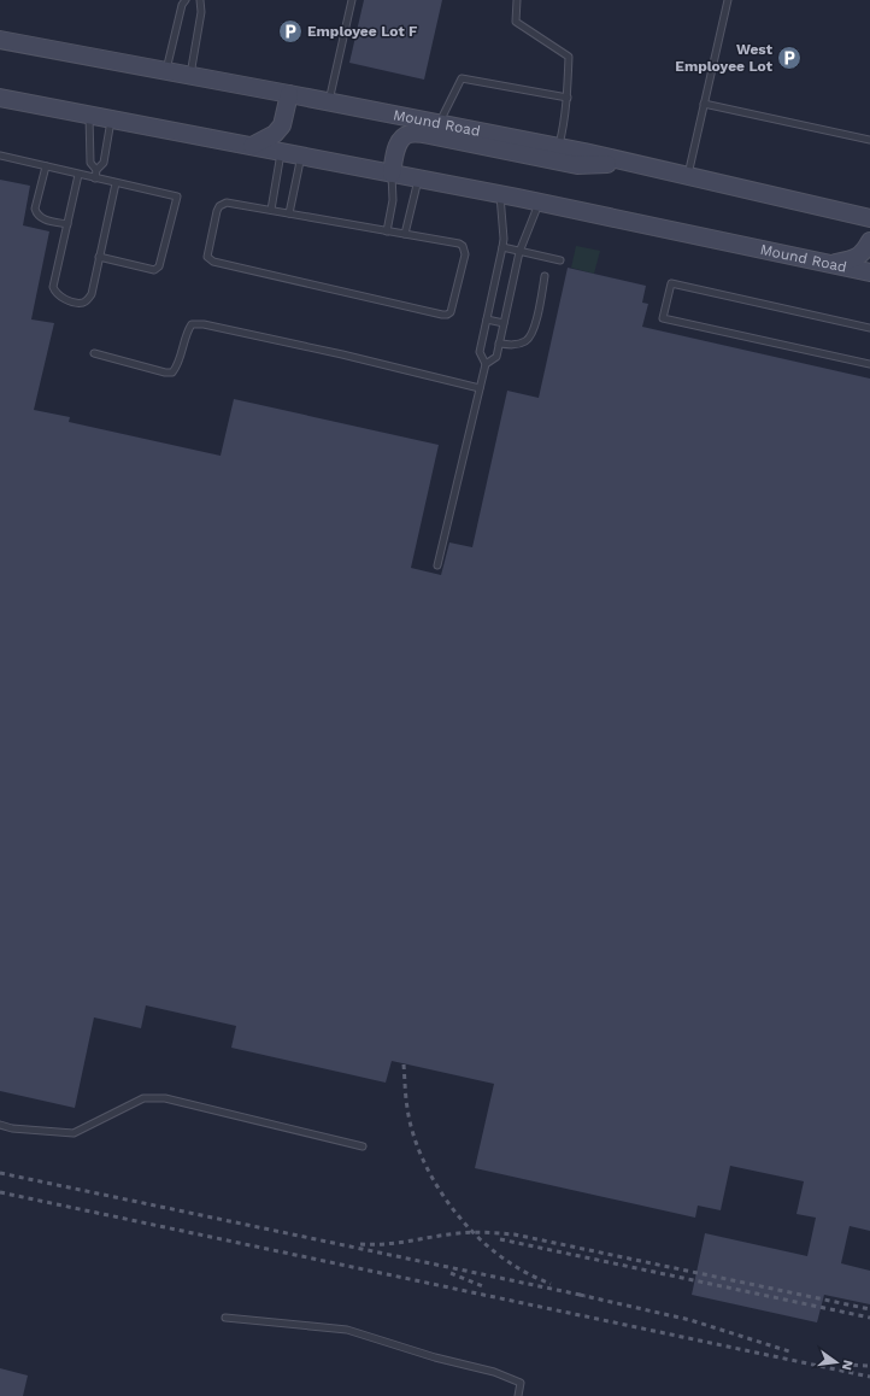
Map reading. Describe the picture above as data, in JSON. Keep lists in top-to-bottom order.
{
  "streets": {
    "main road": ["Mound Road"]
  },
  "places": {
    "parking": ["Employee Lot F", "West Employee Lot"]
  },
  "north": "right"
}
